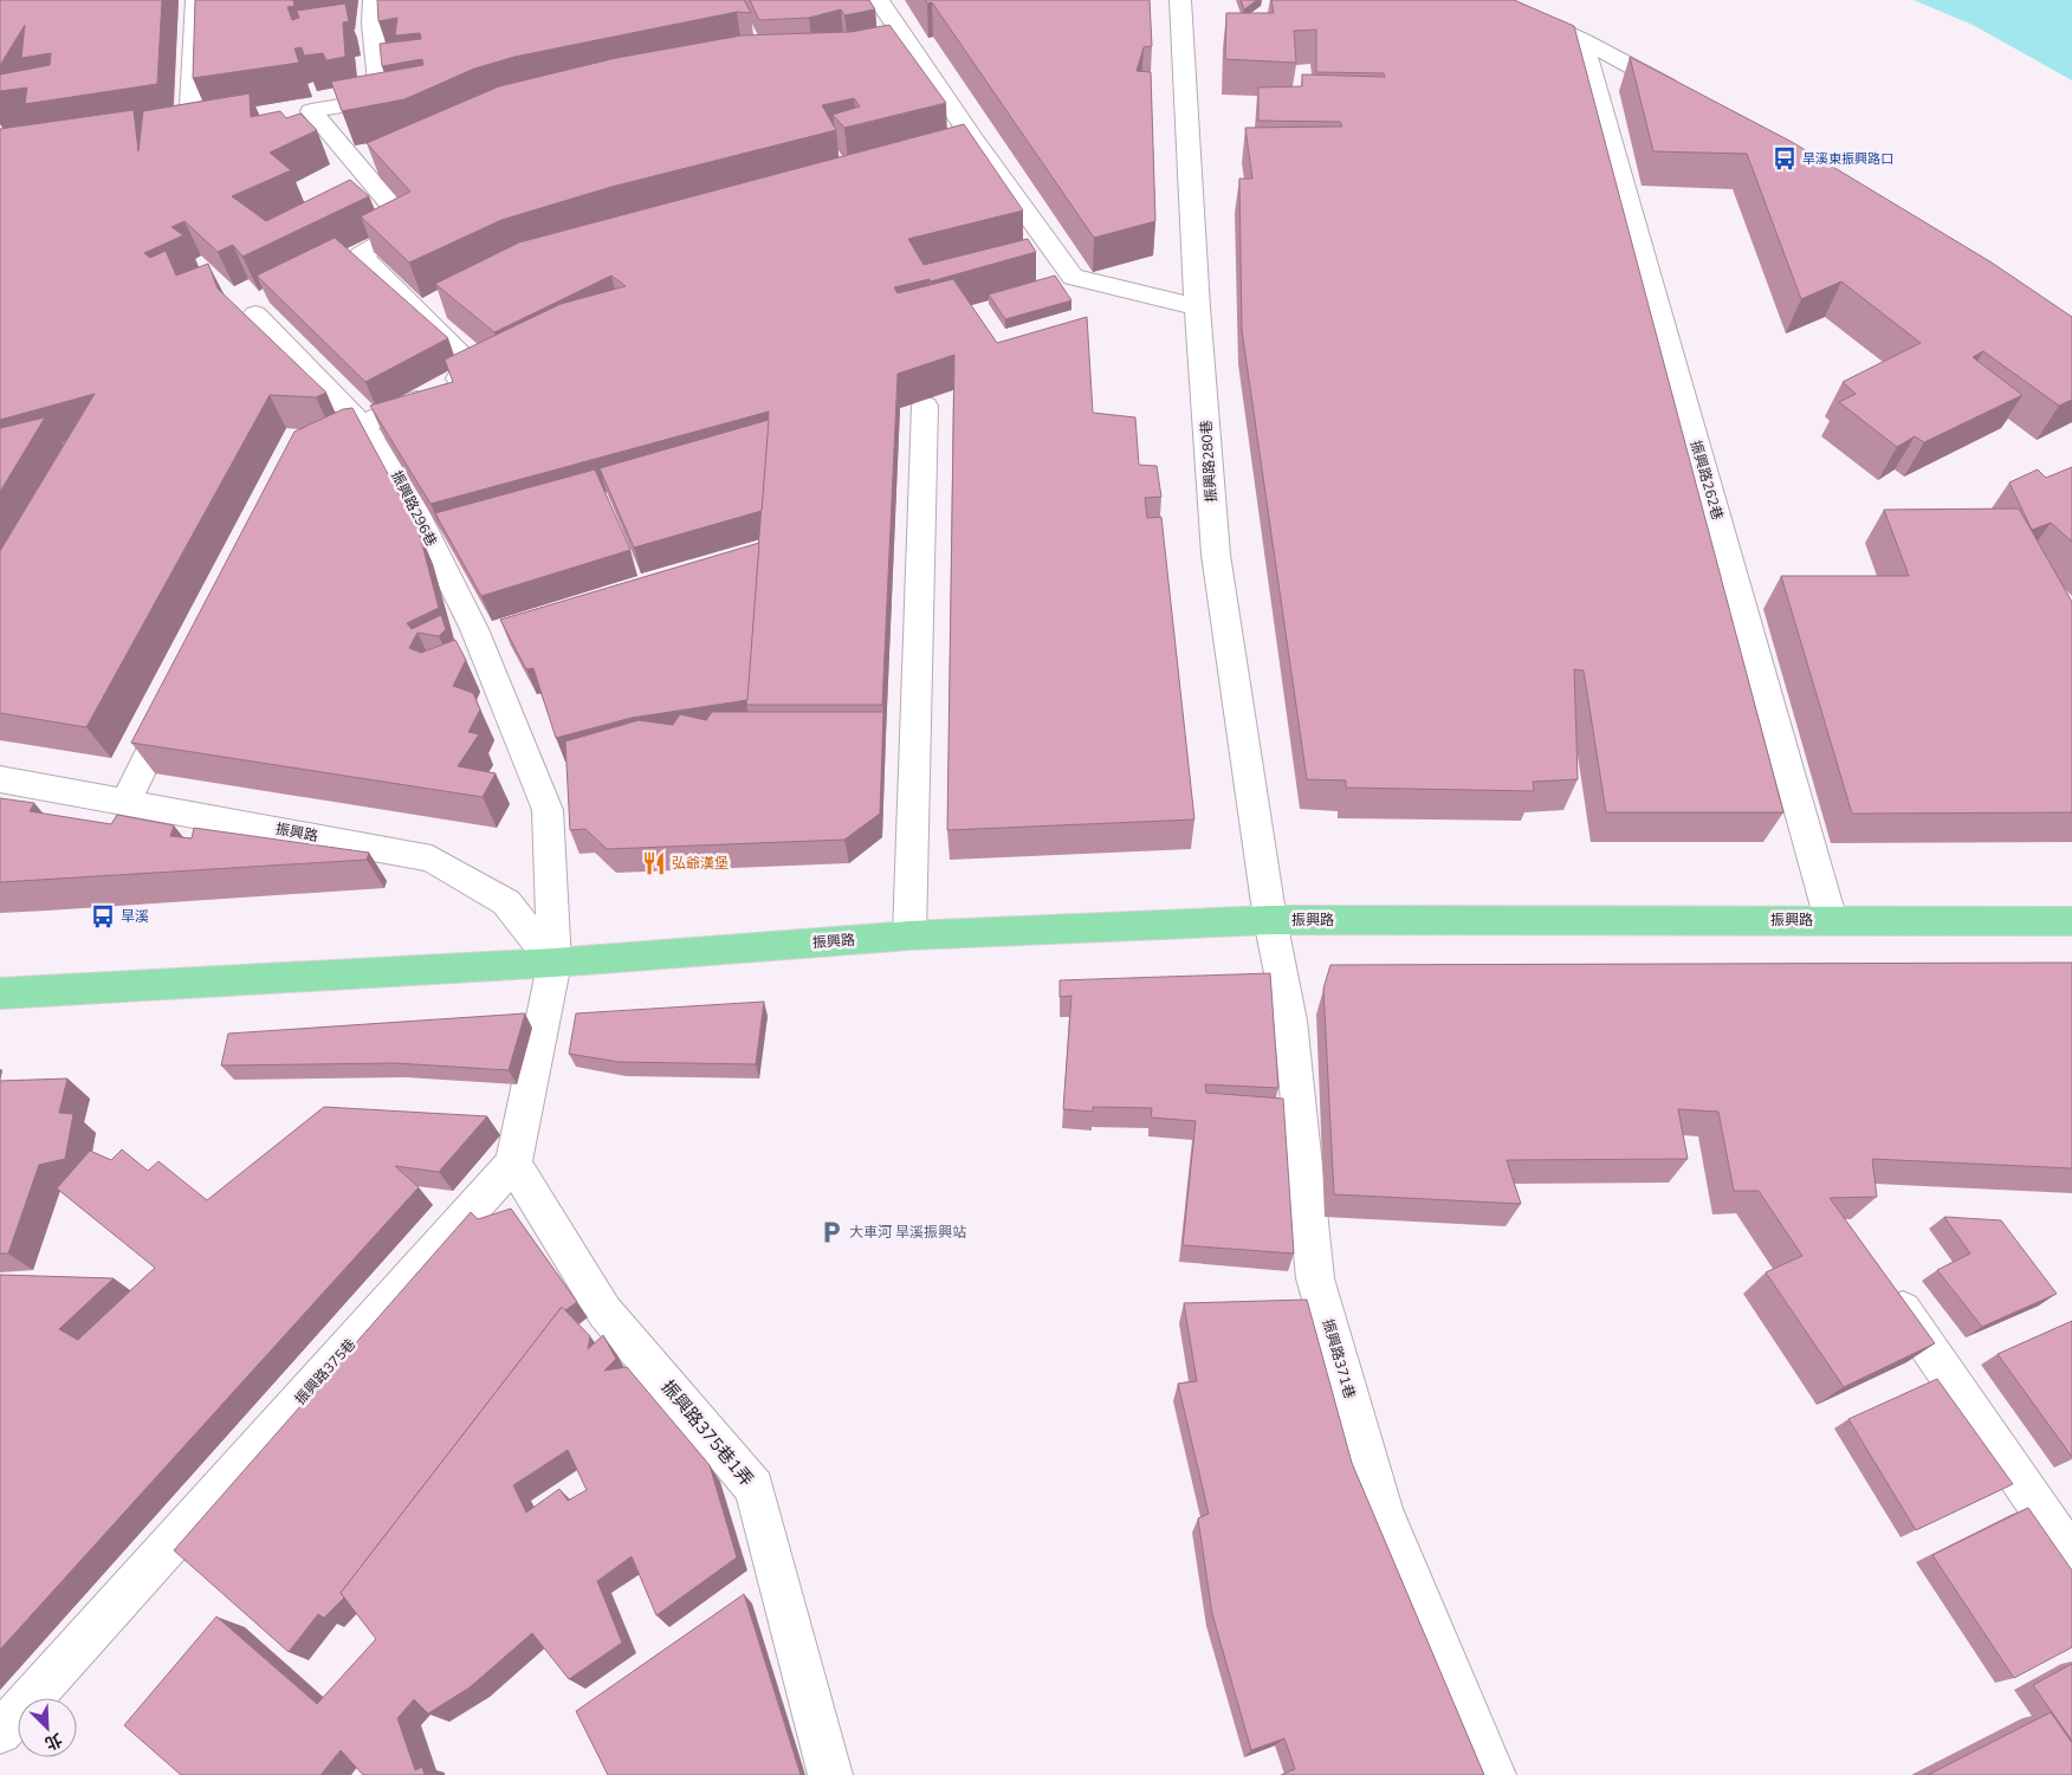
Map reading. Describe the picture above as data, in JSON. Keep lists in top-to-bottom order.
{
  "streets": {
    "main road": ["振興路"],
    "street": [
      "振興路280巷",
      "振興路262巷",
      "振興路296巷",
      "振興路371巷",
      "振興路375巷",
      "振興路375巷1弄"
    ]
  },
  "crossings": [
    ["振興路280巷", "振興路"],
    ["振興路280巷", "振興路371巷"],
    ["振興路262巷", "振興路"],
    ["振興路296巷", "振興路"],
    ["振興路", "振興路371巷"],
    ["振興路375巷", "振興路375巷1弄"]
  ],
  "places": {
    "bus stop": ["旱溪東振興路口", "旱溪"],
    "restaurant": ["弘爺漢堡"],
    "parking": ["大車河 旱溪振興站"]
  },
  "north": "bottom right"
}
